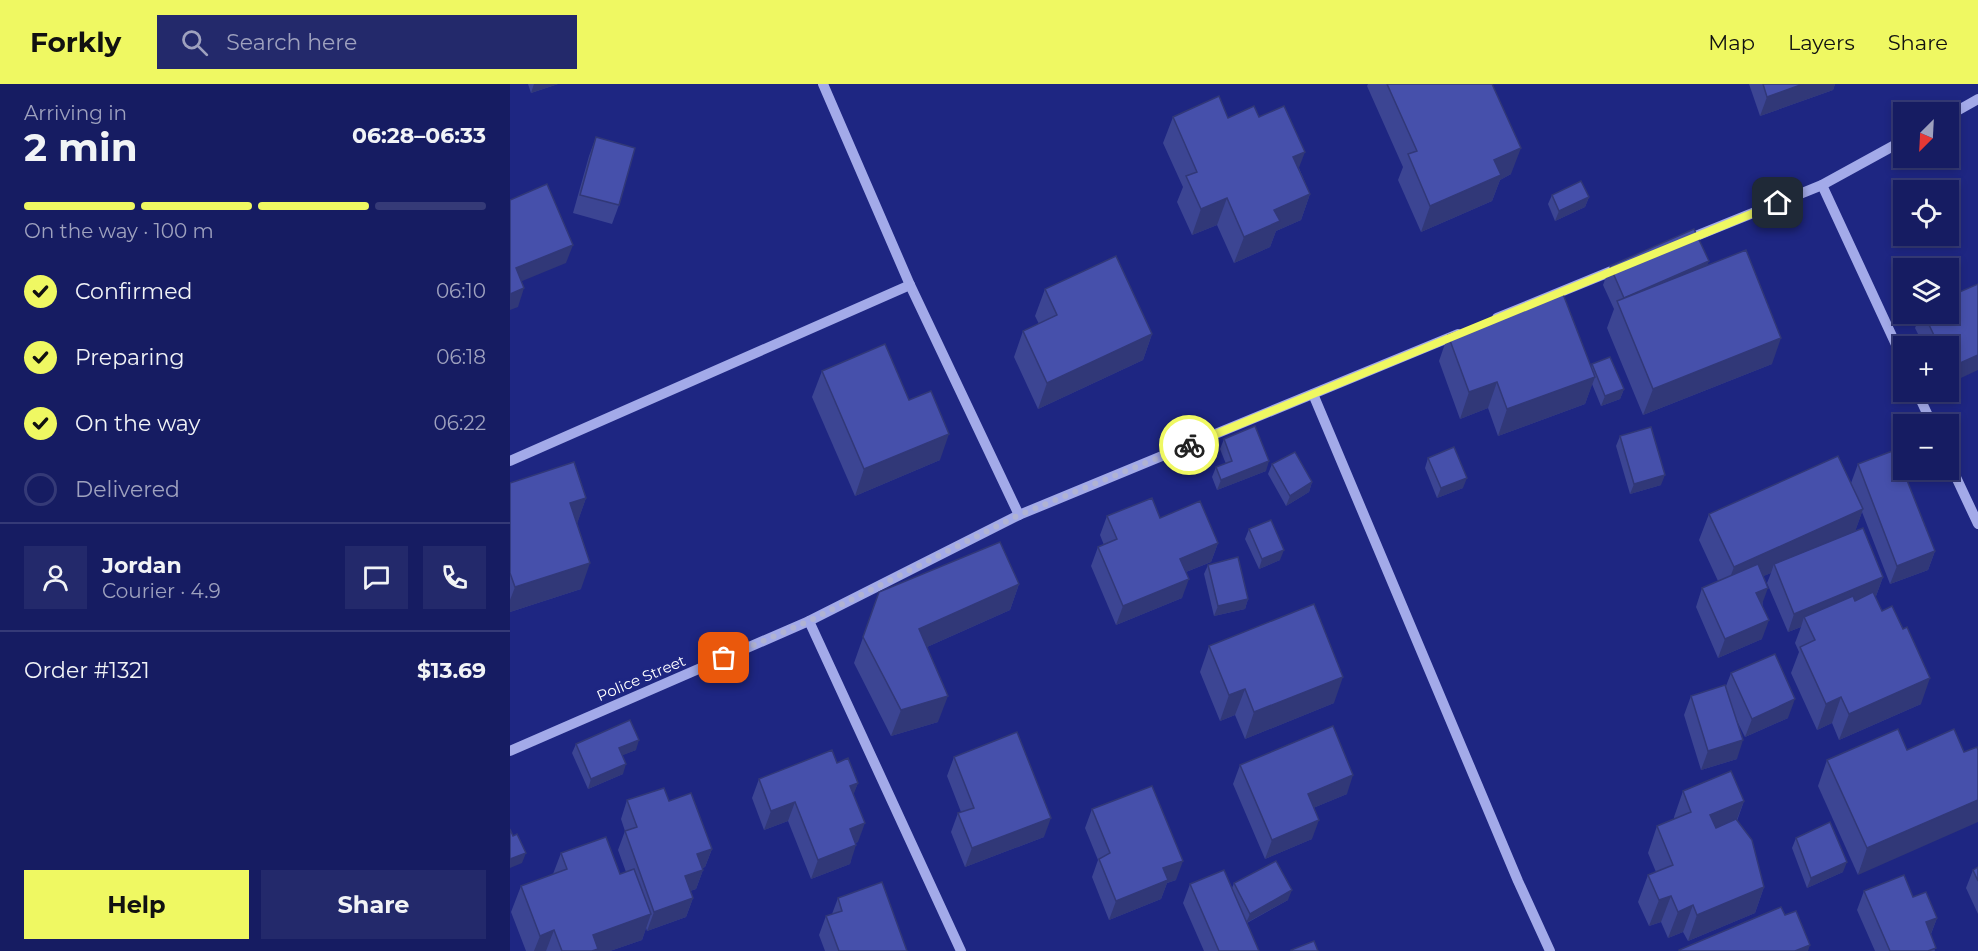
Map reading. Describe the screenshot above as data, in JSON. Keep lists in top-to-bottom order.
{
  "streets": {
    "street": ["Police Street"]
  },
  "north": "bottom left",
  "page": {
    "header": "Forkly",
    "search": "Search here",
    "nav": ["Map", "Layers", "Share"],
    "heading": ["2 min", "Arriving in", "06:28–06:33"],
    "panel": [
      "Jordan",
      "Courier · 4.9",
      "Order #1321",
      "$13.69"
    ],
    "map_buttons": ["+", "−"],
    "bar": "On the way · 100 m",
    "list": [
      ["Confirmed", "06:10"],
      ["Preparing", "06:18"],
      ["On the way", "06:22"],
      "Delivered"
    ],
    "buttons": ["Help", "Share"]
  }
}
